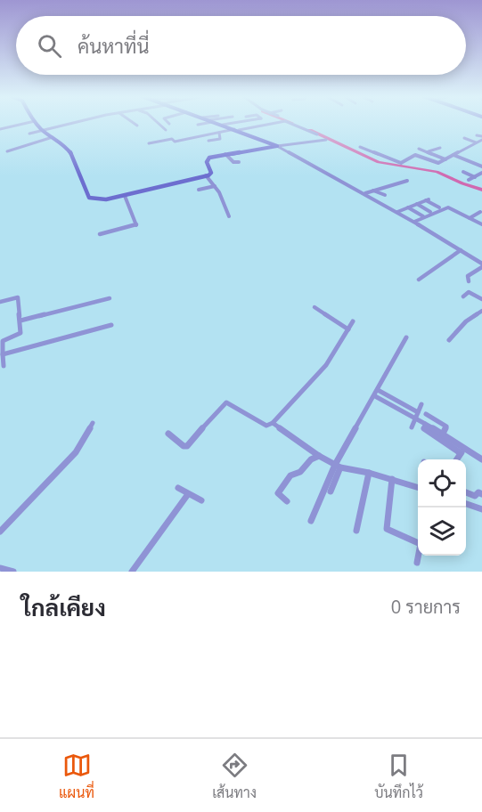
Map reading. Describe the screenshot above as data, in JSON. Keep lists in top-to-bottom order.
{
  "page": {
    "search": "ค้นหาที่นี่",
    "heading": ["ใกล้เคียง", "0 รายการ"],
    "nav": ["แผนที่", "เส้นทาง", "บันทึกไว้"]
  }
}
